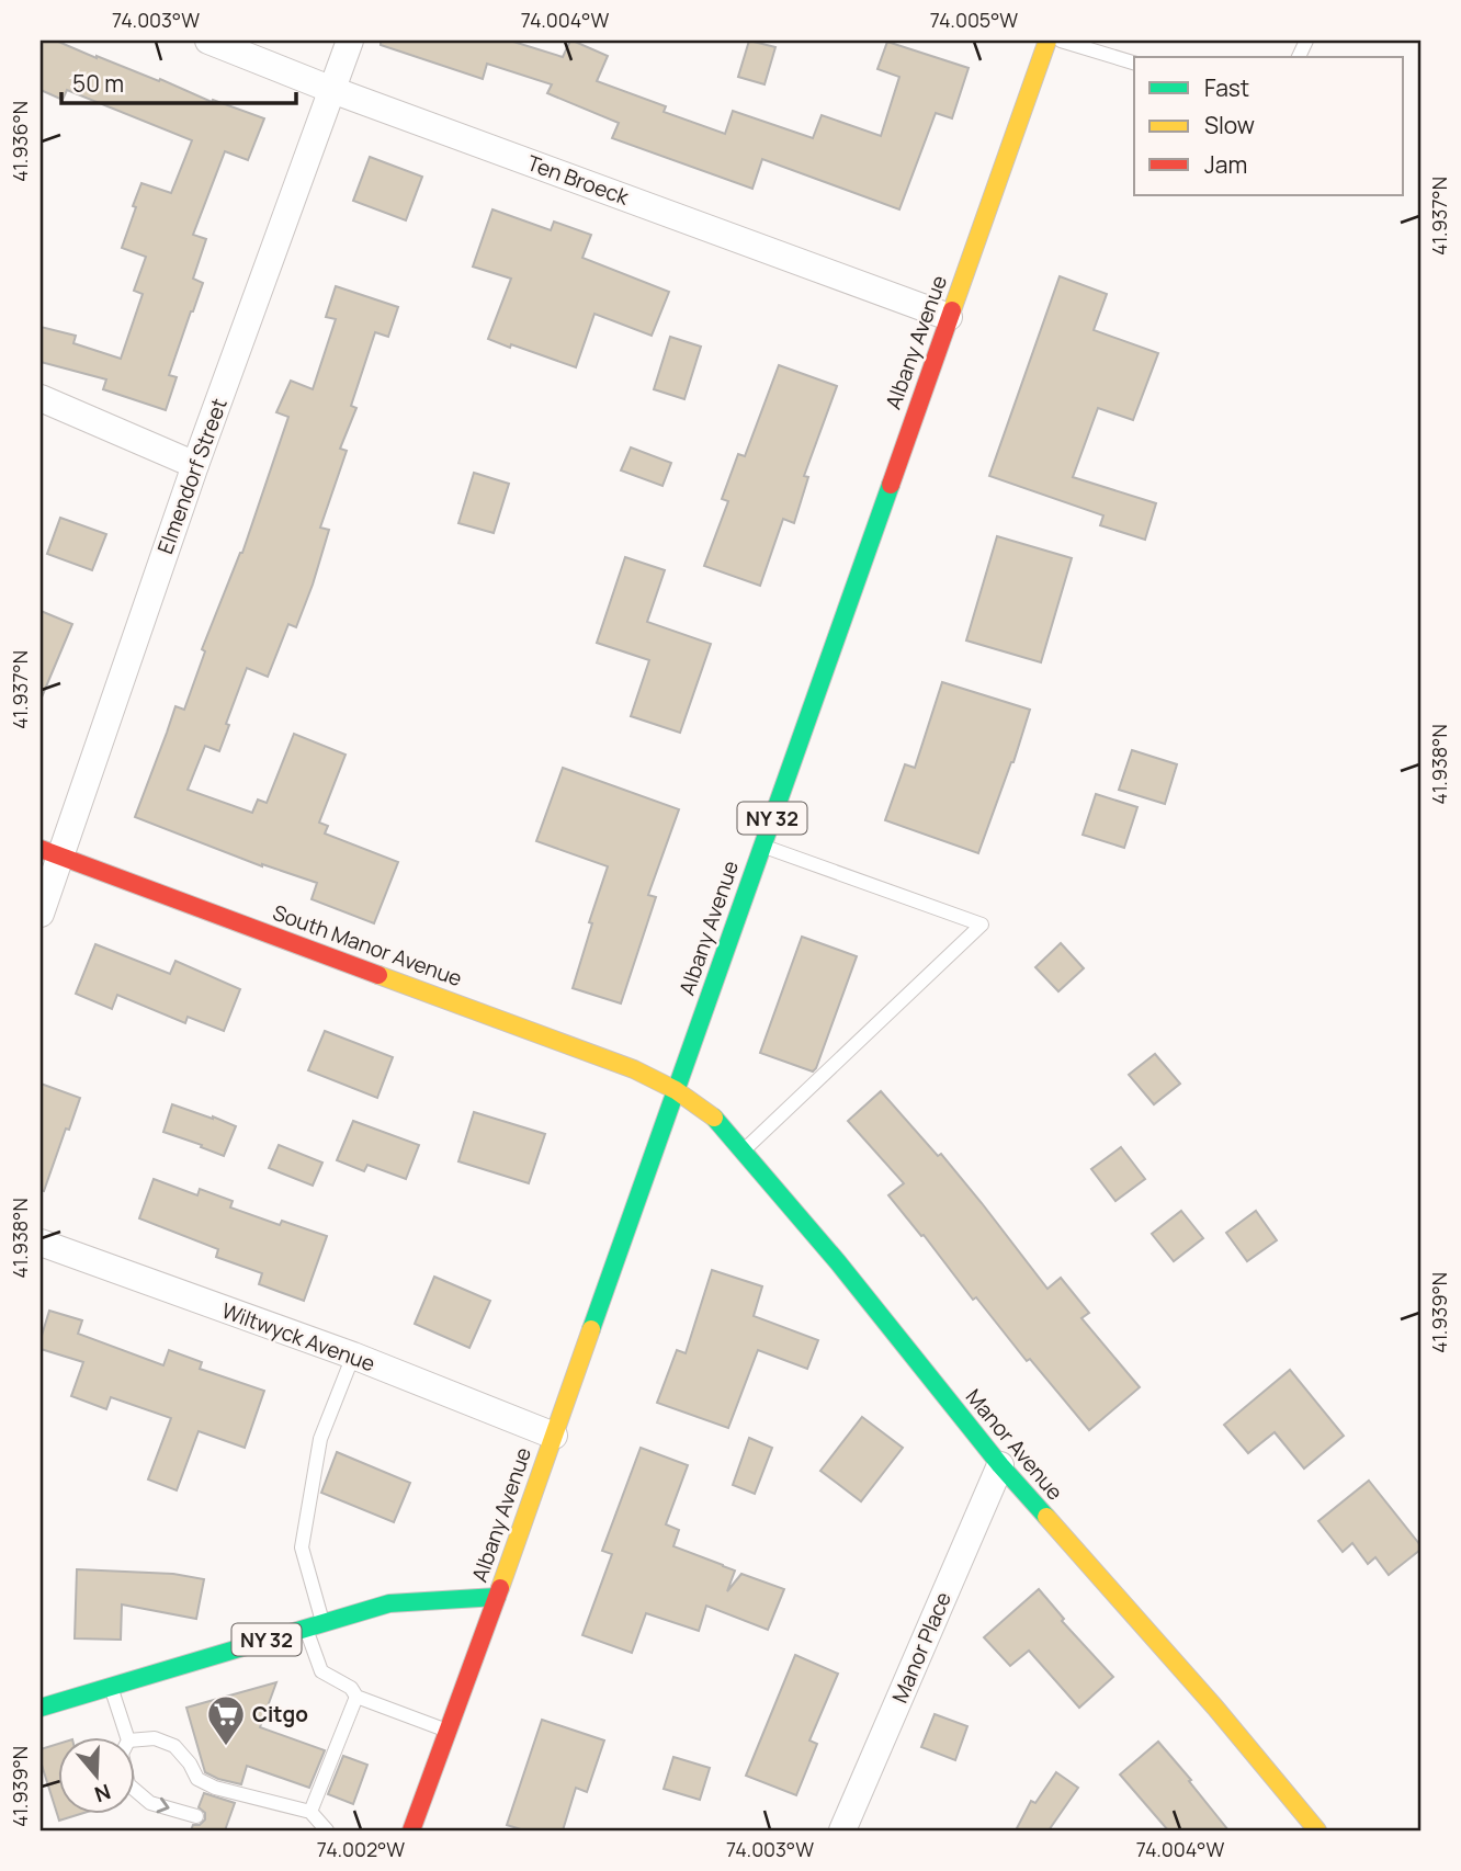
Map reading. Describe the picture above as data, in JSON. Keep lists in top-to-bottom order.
{
  "streets": {
    "main road": [
      "Albany Avenue",
      "NY 32",
      "South Manor Avenue",
      "Manor Avenue"
    ],
    "street": [
      "Ten Broeck",
      "Elmendorf Street",
      "Wiltwyck Avenue",
      "Manor Place"
    ]
  },
  "crossings": [
    ["Ten Broeck", "Albany Avenue"],
    ["Ten Broeck", "Elmendorf Street"],
    ["Albany Avenue", "NY 32"],
    ["Albany Avenue", "South Manor Avenue"],
    ["Albany Avenue", "Wiltwyck Avenue"],
    ["Albany Avenue", "Manor Avenue"],
    ["Elmendorf Street", "South Manor Avenue"],
    ["South Manor Avenue", "Manor Avenue"],
    ["Manor Avenue", "Manor Place"]
  ],
  "places": {
    "supermarket": ["Citgo"]
  },
  "legend": ["Fast", "Slow", "Jam"],
  "scale_bar": "50 m",
  "north": "bottom",
  "coordinates": [
    "74.003°W",
    "74.004°W",
    "74.005°W",
    "41.936°N",
    "41.937°N",
    "41.938°N",
    "41.939°N",
    "74.002°W"
  ]
}
